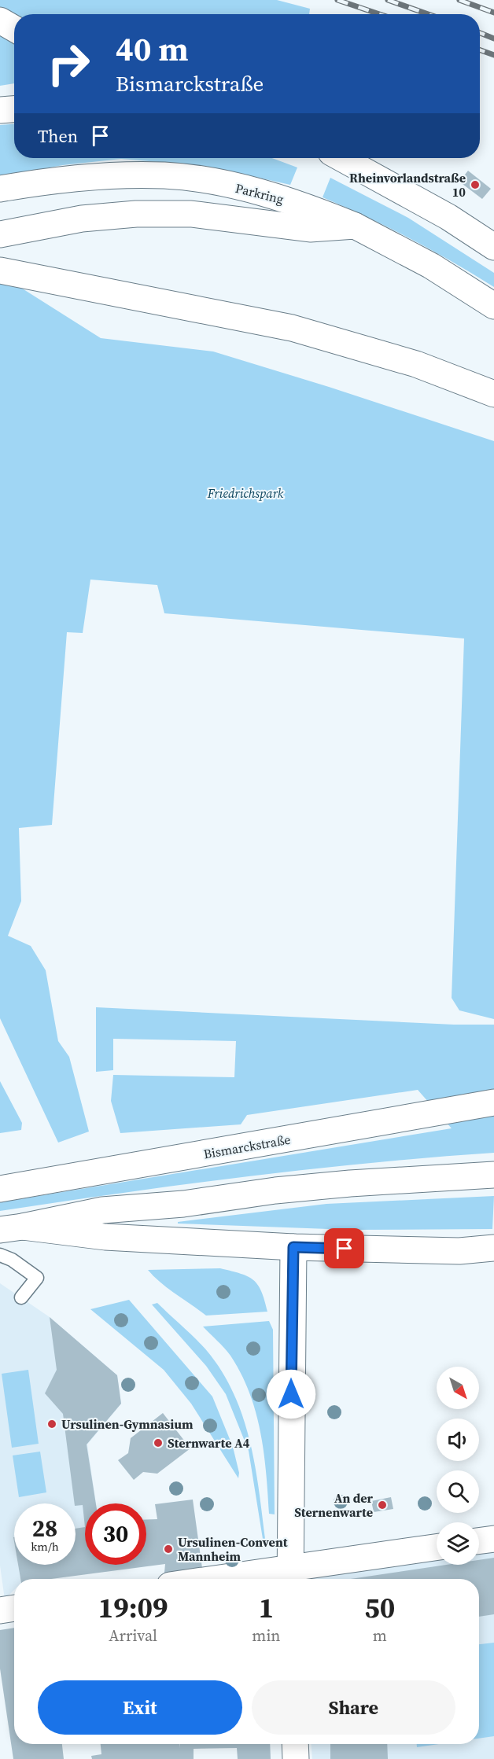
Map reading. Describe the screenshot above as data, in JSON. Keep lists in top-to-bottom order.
{
  "streets": {
    "main road": ["Parkring", "Bismarckstraße"]
  },
  "parks": ["Friedrichspark"],
  "places": [
    "Rheinvorlandstraße 10",
    "Ursulinen-Gymnasium",
    "Sternwarte A4",
    "An der Sternenwarte",
    "Ursulinen-Convent Mannheim"
  ],
  "north": "bottom right",
  "page": {
    "turn": ["40 m", "Bismarckstraße"],
    "then": "Then",
    "speed": "28 km/h",
    "limit": "30",
    "eta": [
      "19:09",
      "Arrival",
      "1",
      "min",
      "50",
      "m"
    ],
    "buttons": ["Exit", "Share"]
  }
}
